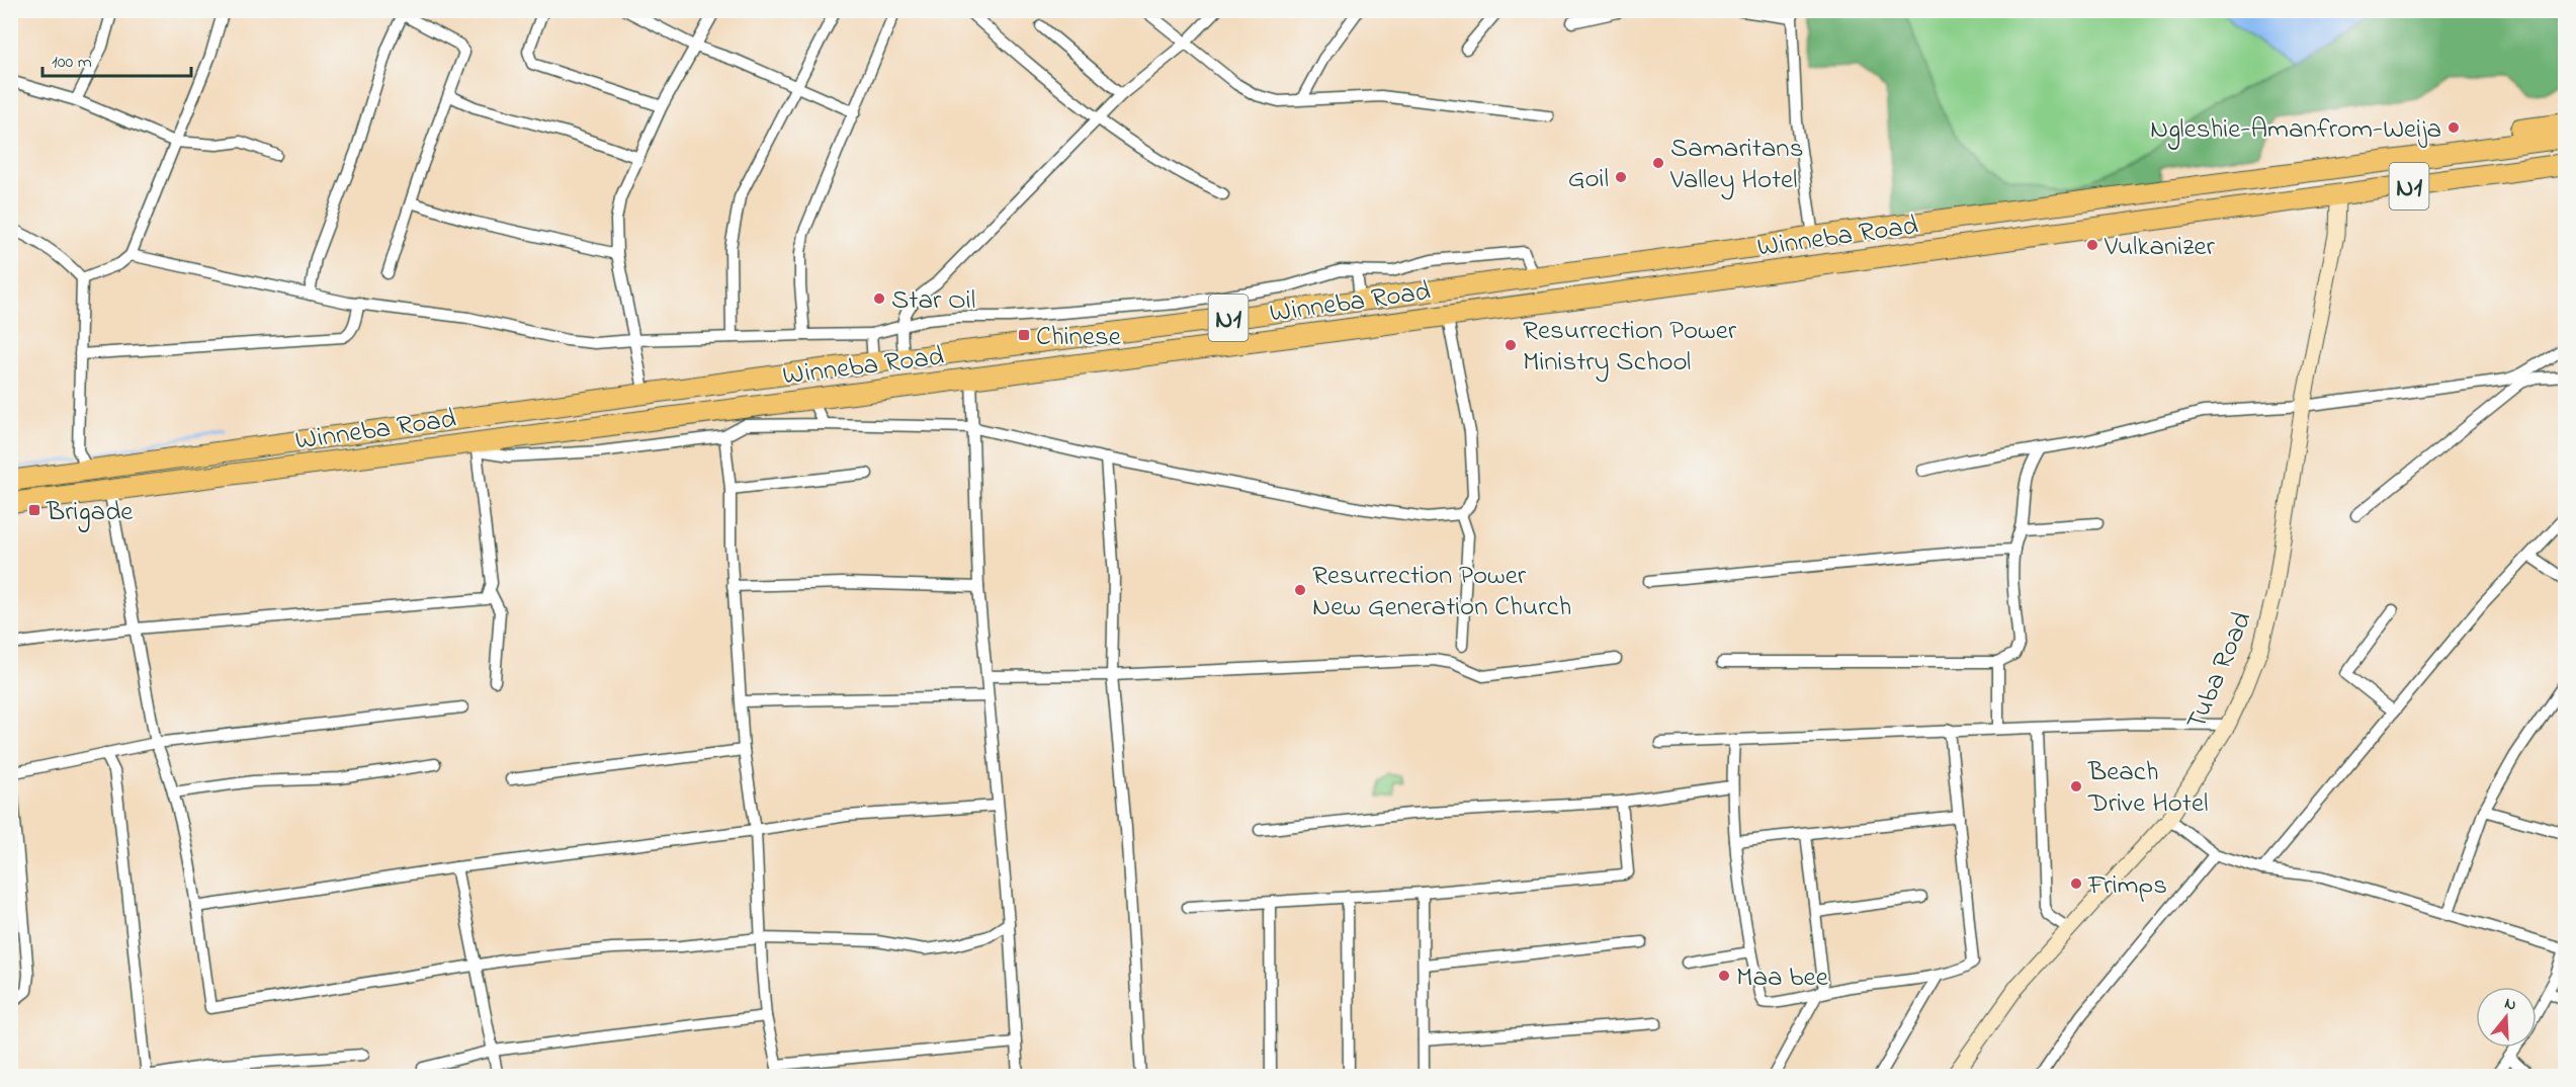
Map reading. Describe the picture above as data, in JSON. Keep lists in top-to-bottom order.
{
  "streets": {
    "highway": ["N1", "Winneba Road"],
    "street": ["Tuba Road"]
  },
  "crossings": [
    ["Winneba Road", "Tuba Road"]
  ],
  "places": {
    "other": [
      "Ngleshie-Amanfrom-Weija",
      "Samaritans Valley Hotel",
      "Goil",
      "Vulkanizer",
      "Star Oil",
      "Resurrection Power Ministry School",
      "Resurrection Power New Generation Church",
      "Beach Drive Hotel",
      "Frimps",
      "Maa bee"
    ],
    "transit": ["Chinese", "Brigade"]
  },
  "scale_bar": "100 m",
  "north": "top"
}
